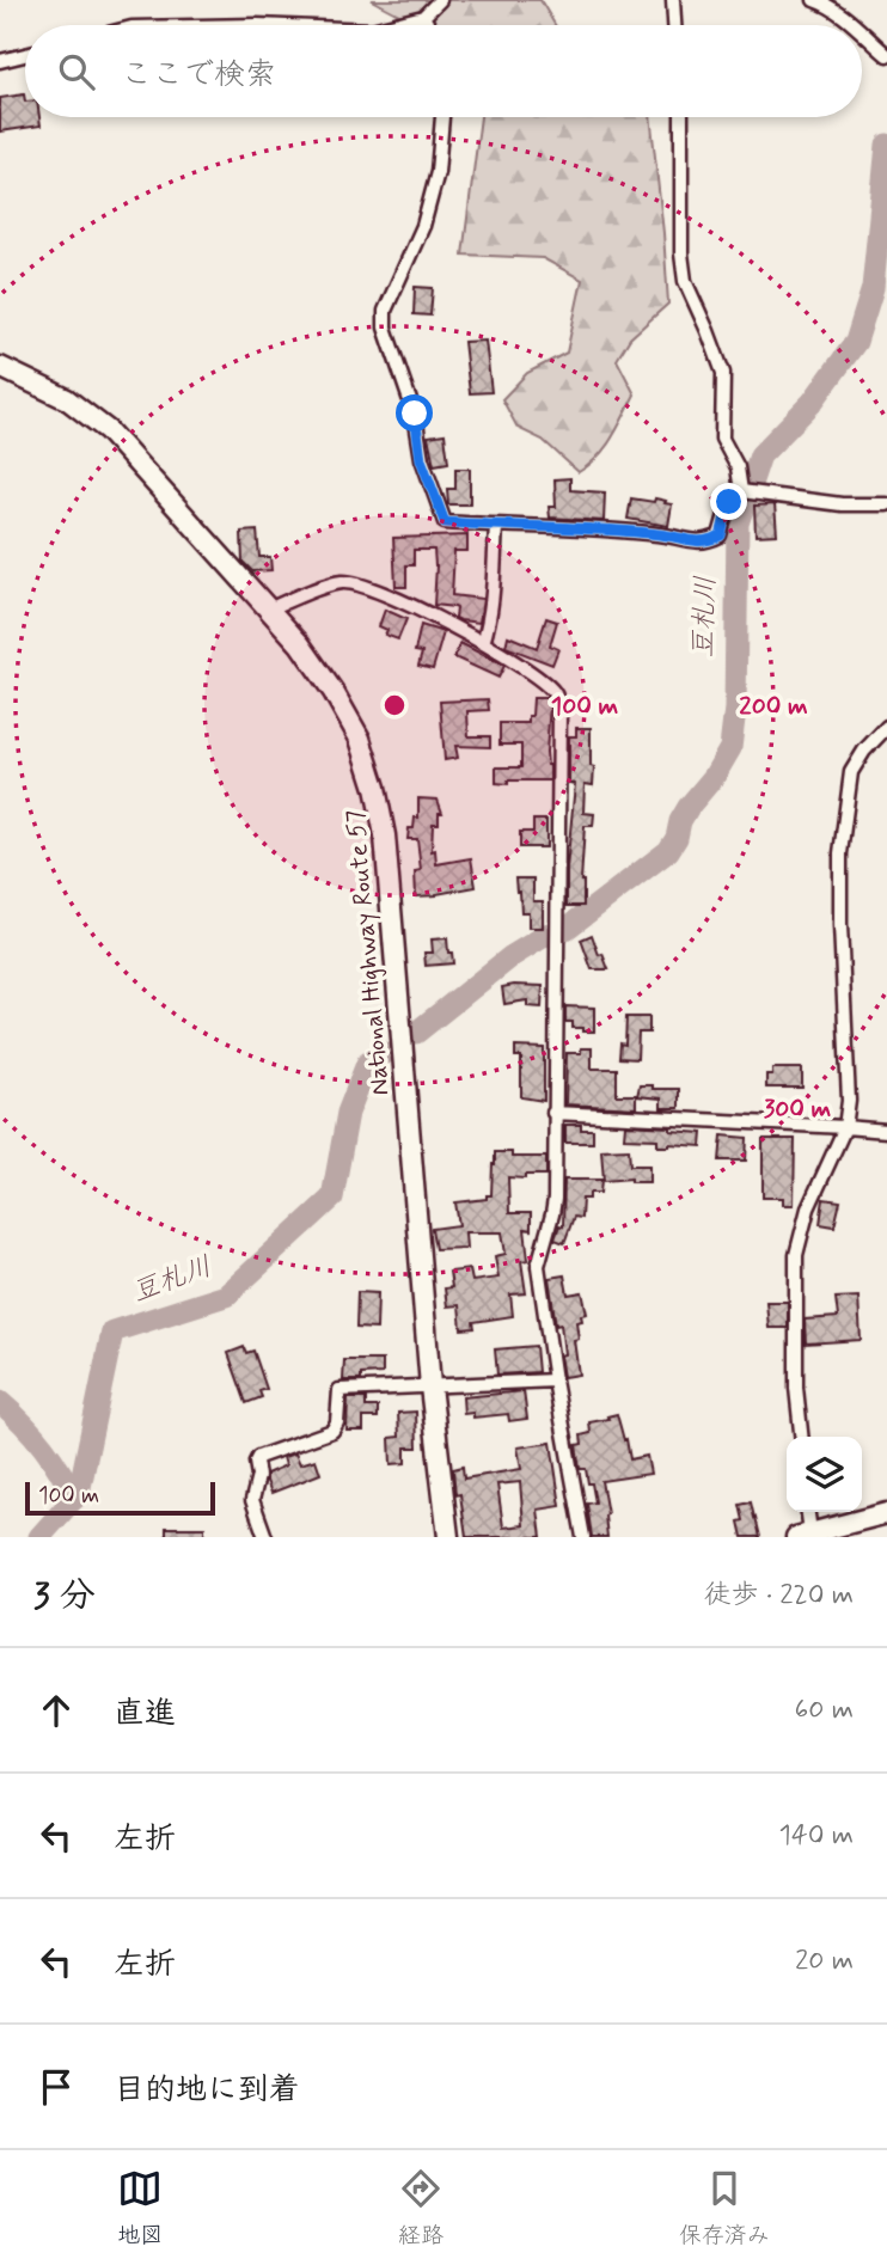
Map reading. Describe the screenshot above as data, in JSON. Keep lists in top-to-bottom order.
{
  "streets": {
    "highway": ["National Highway Route 57"]
  },
  "water": ["豆札川"],
  "scale_bar": "100 m",
  "page": {
    "search": "ここで検索",
    "scale": "100 m",
    "heading": ["3 分", "徒歩 · 220 m"],
    "list": [
      ["直進", "60 m"],
      ["左折", "140 m"],
      ["左折", "20 m"],
      "目的地に到着"
    ],
    "nav": ["地図", "経路", "保存済み"]
  },
  "rings": ["100 m", "200 m", "300 m"]
}
